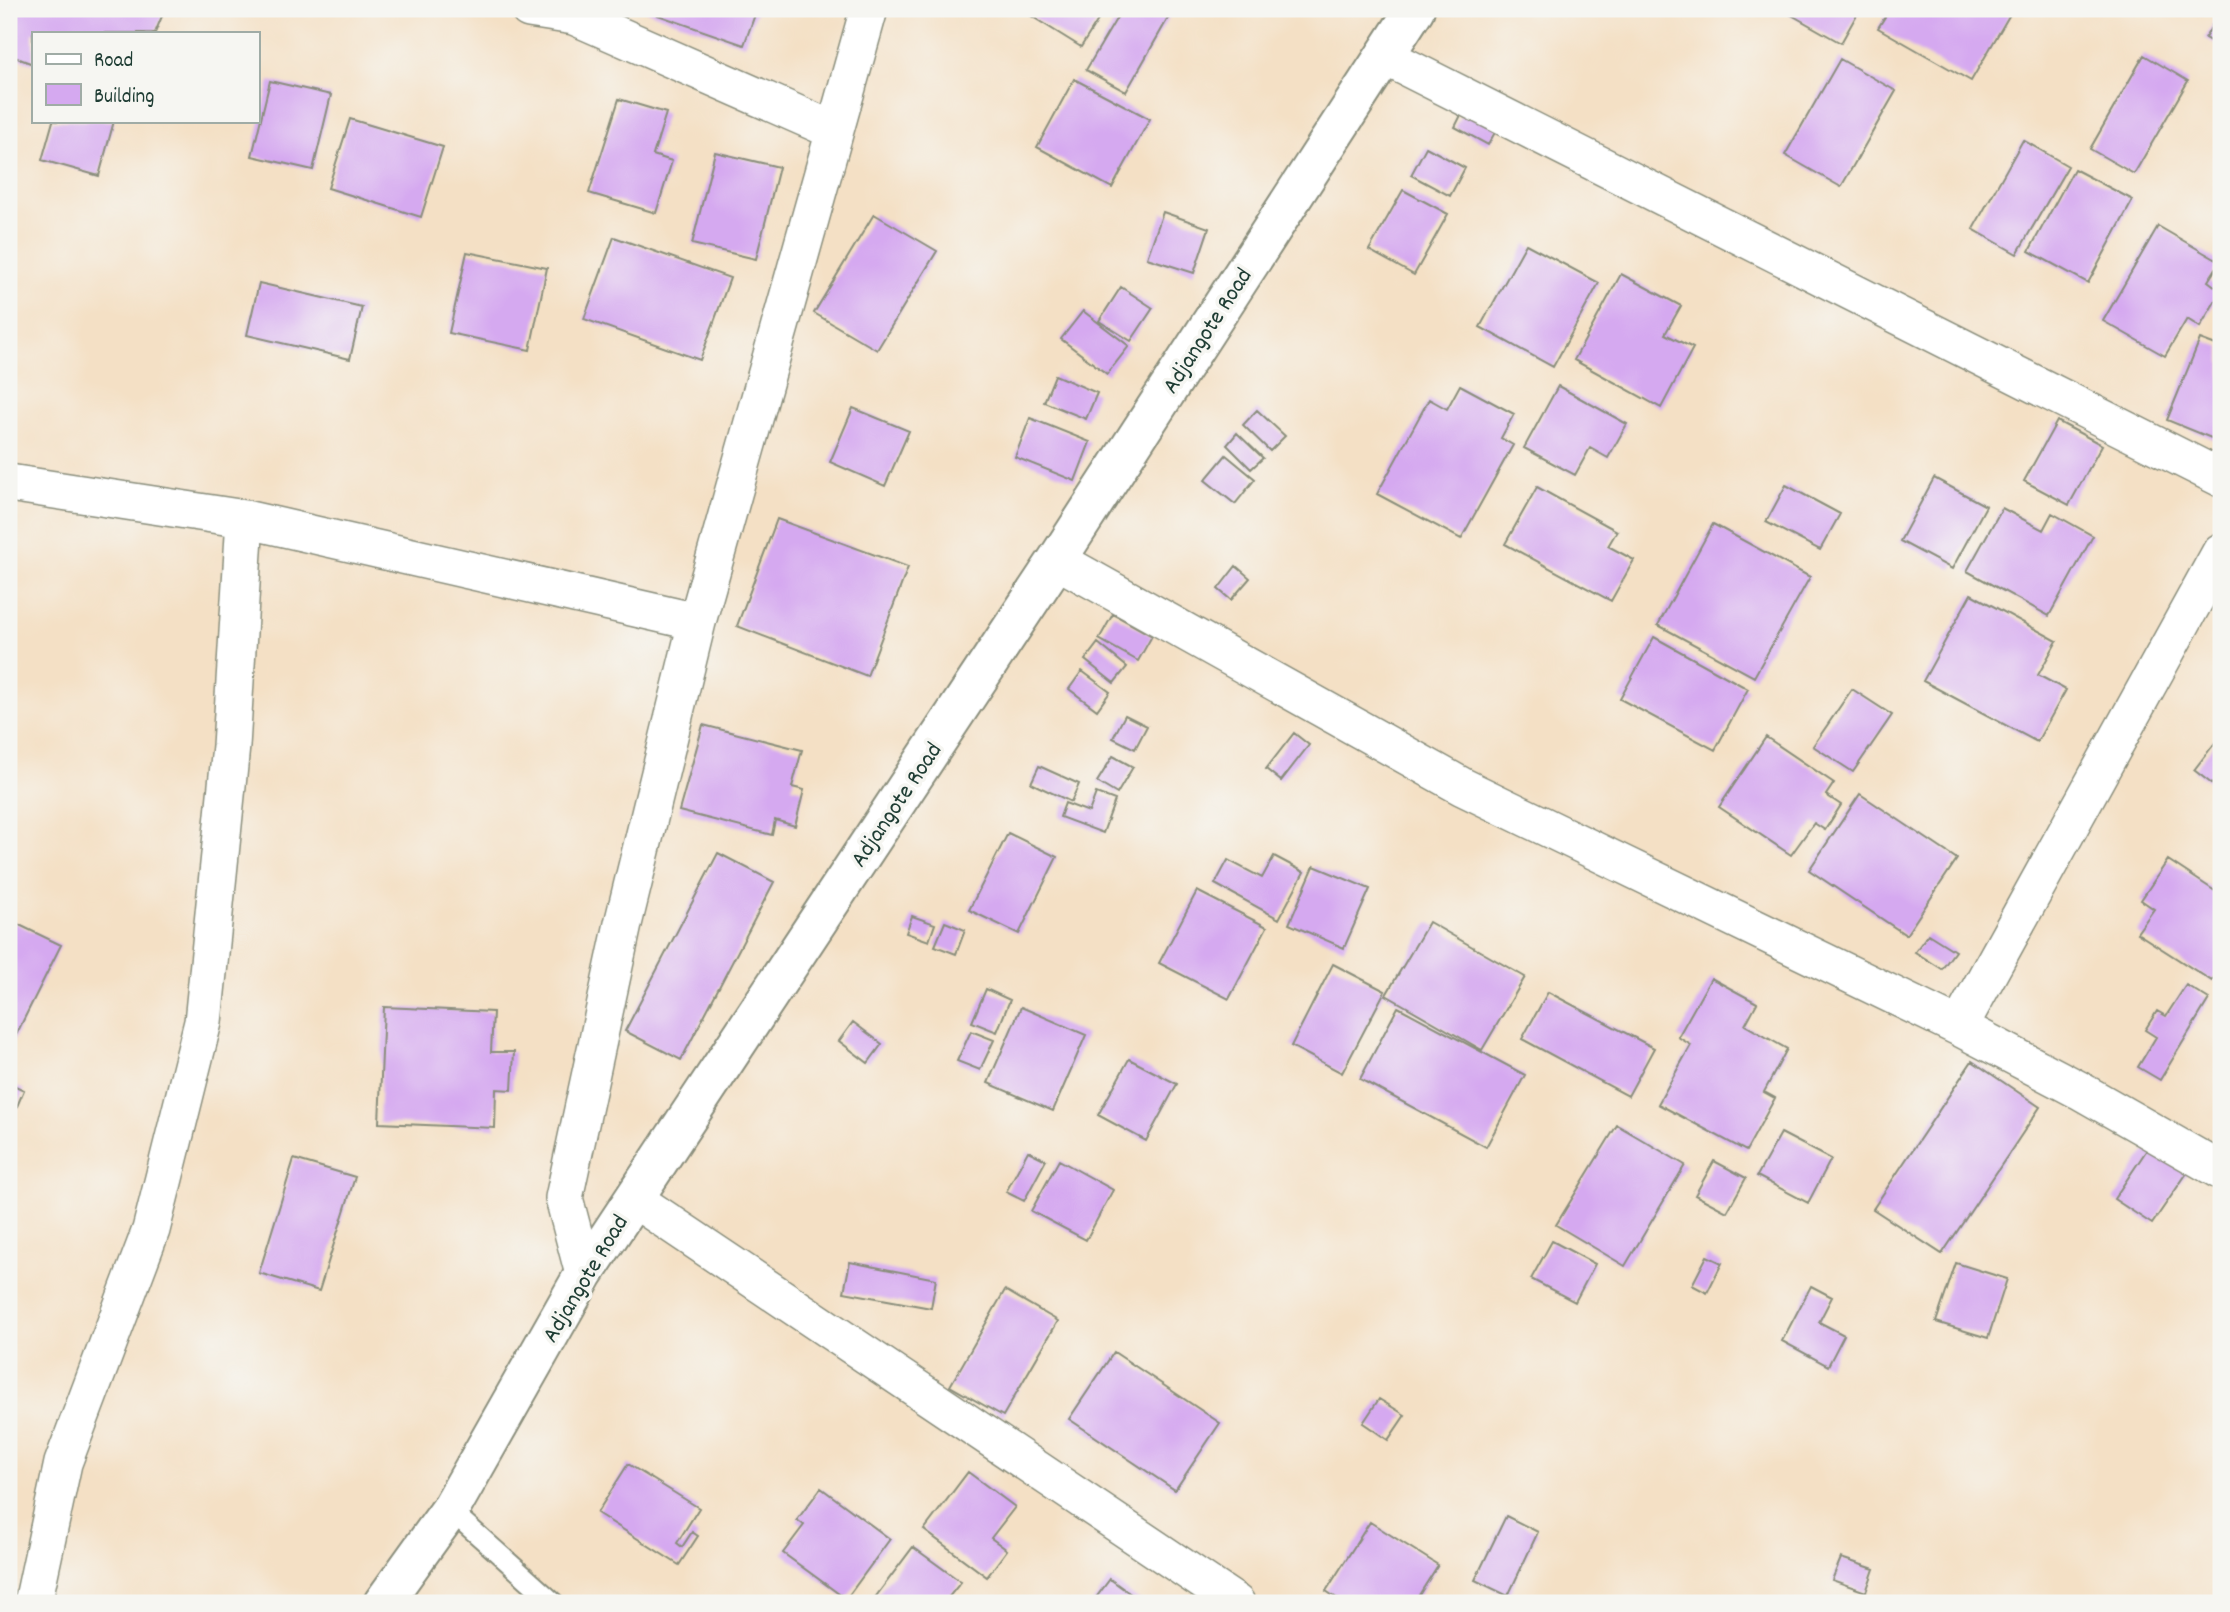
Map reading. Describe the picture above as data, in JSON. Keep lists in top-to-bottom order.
{
  "streets": {
    "street": ["Adjangote Road"]
  },
  "legend": ["Road", "Building"]
}
